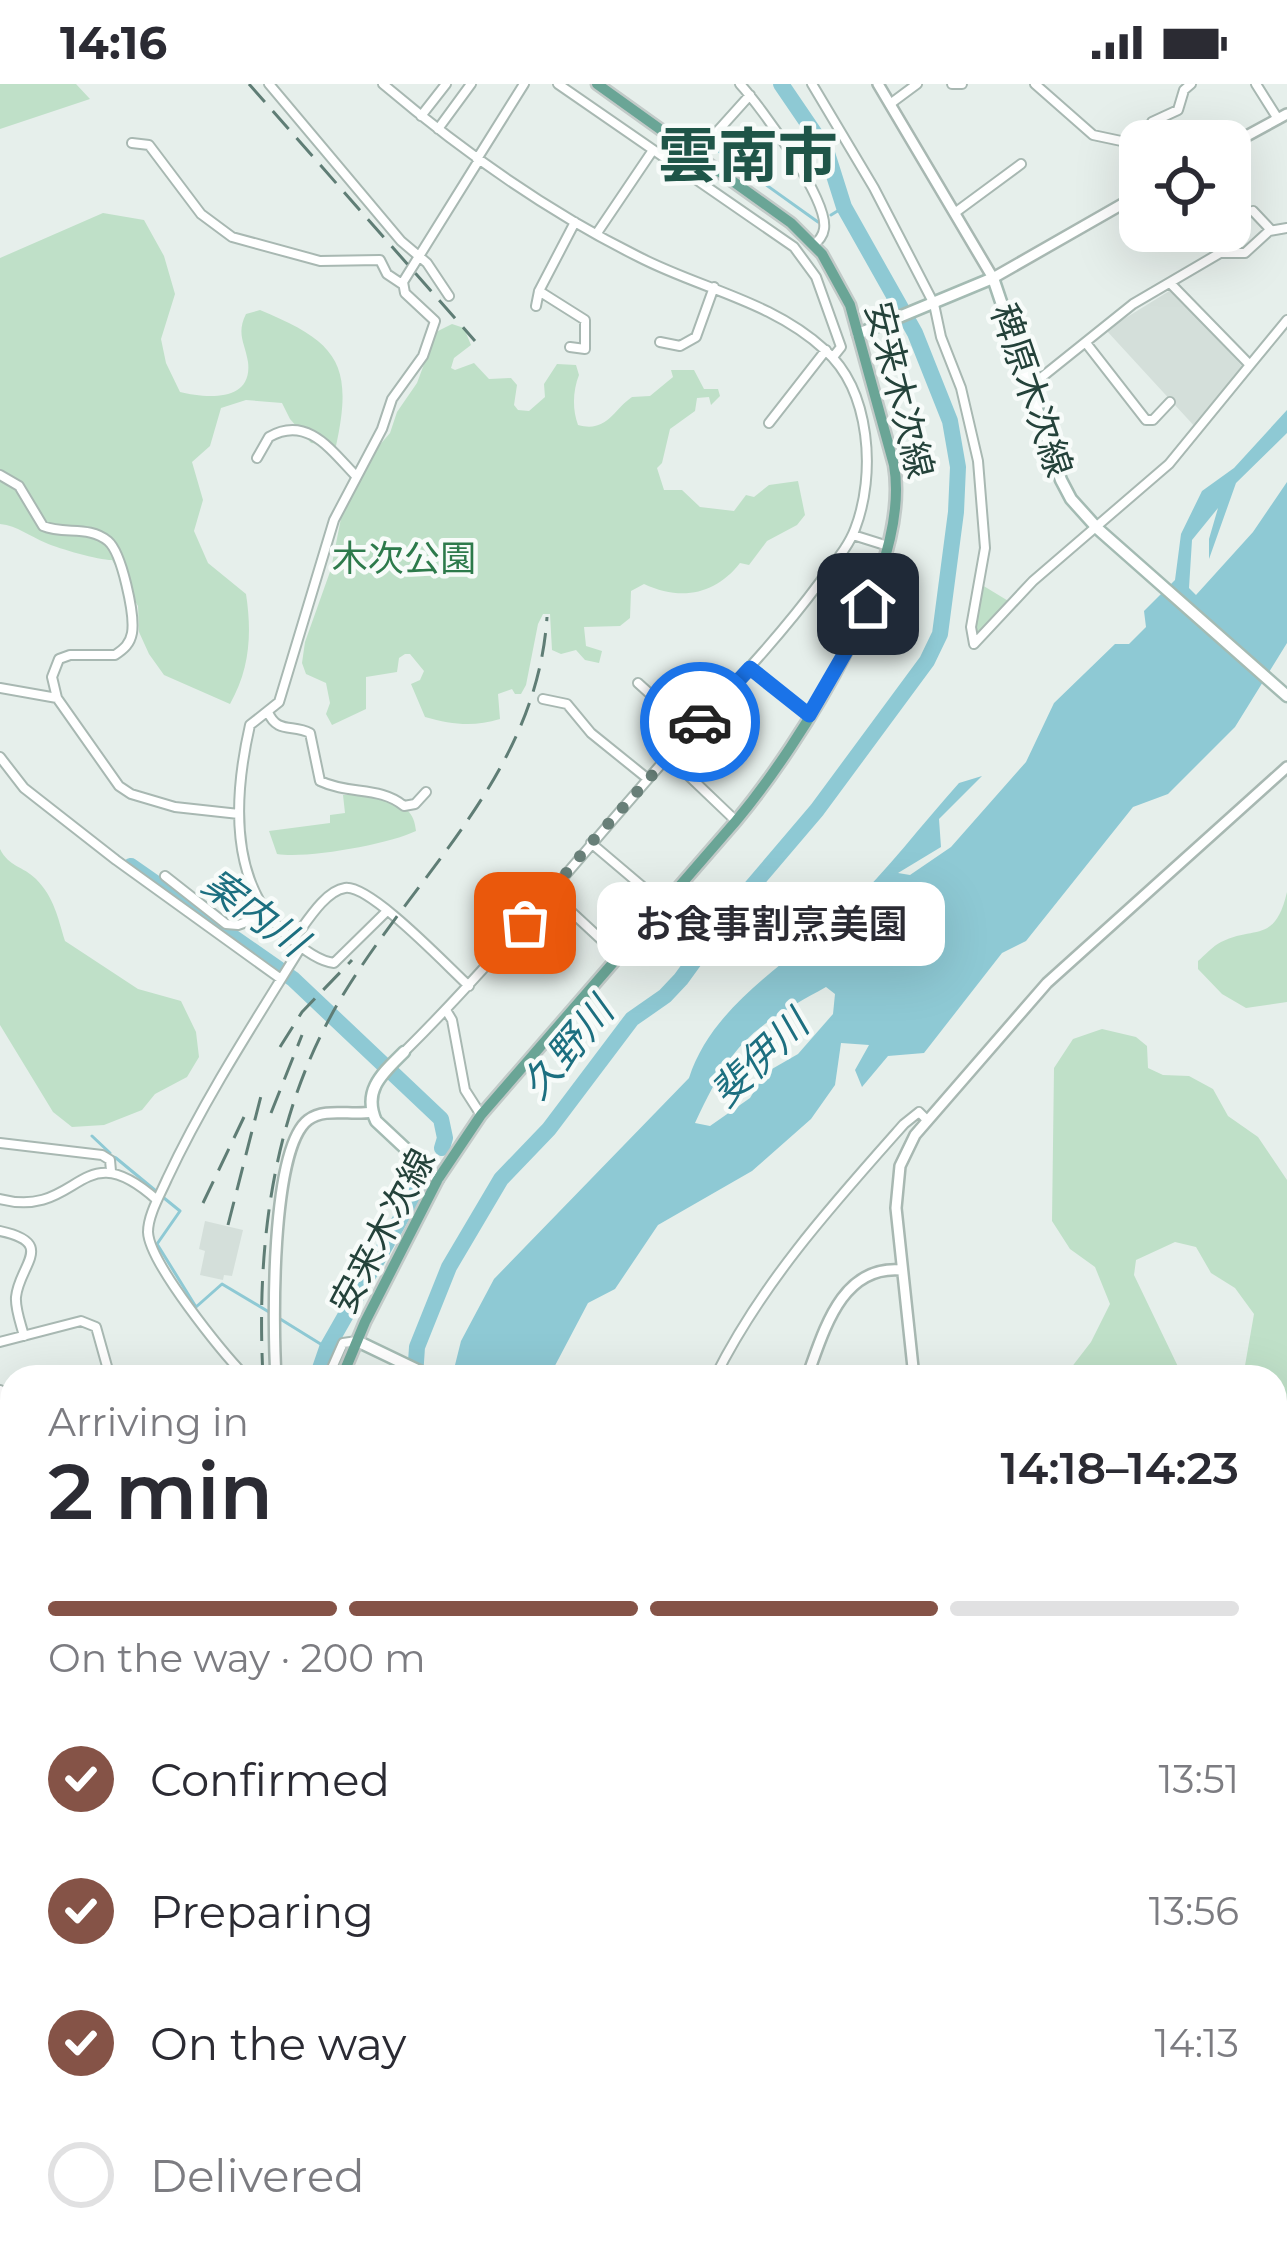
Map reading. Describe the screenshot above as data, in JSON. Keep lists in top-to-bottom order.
{
  "streets": {
    "main road": ["安来木次線", "稗原木次線"]
  },
  "crossings": [
    ["安来木次線", "稗原木次線"]
  ],
  "districts": ["雲南市"],
  "water": ["案内川", "久野川", "斐伊川"],
  "parks": ["木次公園"],
  "places": ["お食事割烹美園"],
  "page": {
    "status": "14:16",
    "bubble": "お食事割烹美園",
    "heading": ["2 min", "Arriving in", "14:18–14:23"],
    "bar": "On the way · 200 m",
    "list": [
      ["Confirmed", "13:51"],
      ["Preparing", "13:56"],
      ["On the way", "14:13"],
      "Delivered"
    ]
  }
}
